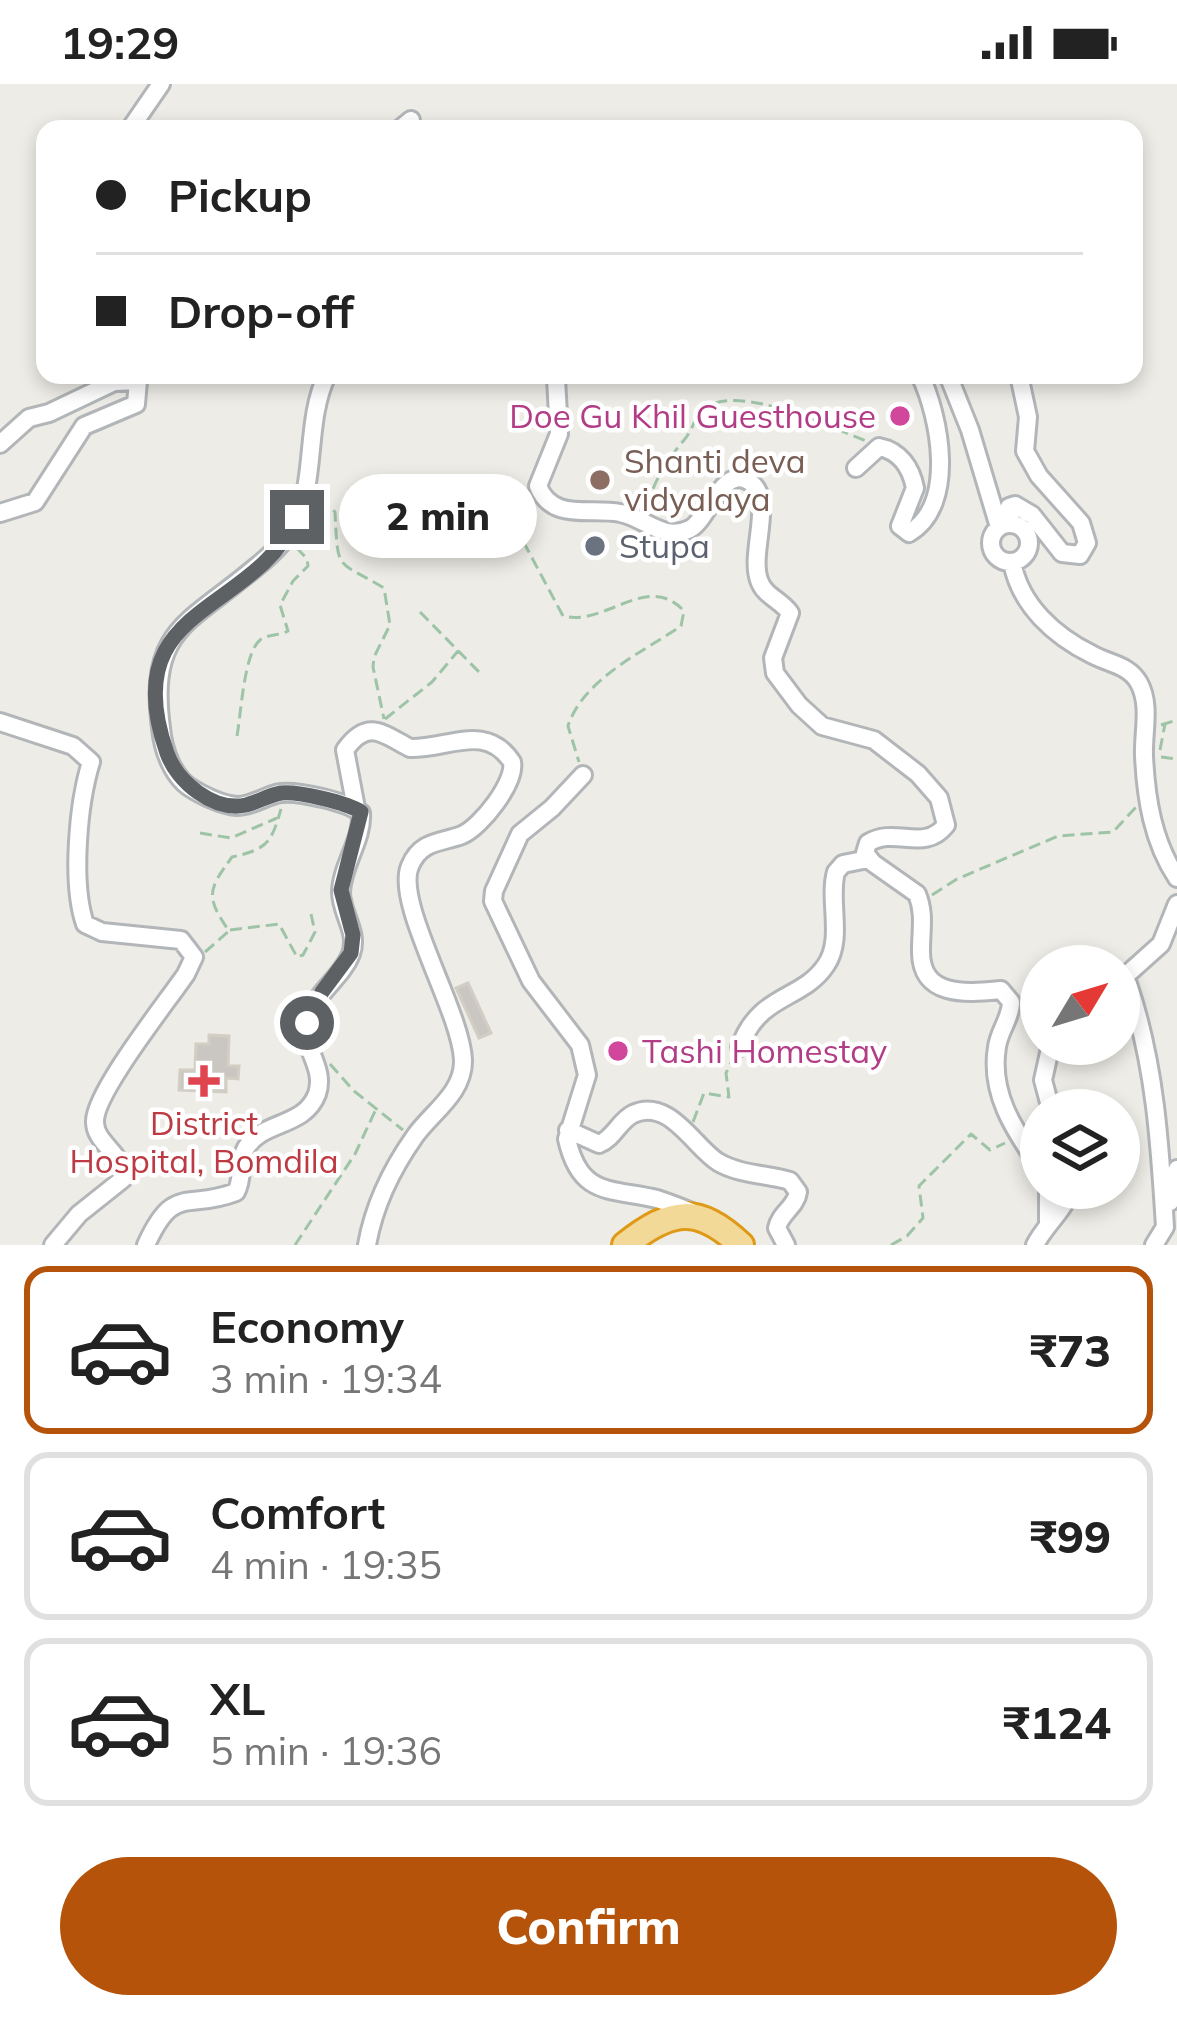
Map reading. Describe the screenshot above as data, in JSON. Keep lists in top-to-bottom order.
{
  "places": {
    "other": [
      "Doe Gu Khil Guesthouse",
      "Shanti deva vidyalaya",
      "Stupa",
      "Tashi Homestay"
    ],
    "health": ["District Hospital, Bomdila"]
  },
  "north": "top right",
  "page": {
    "status": "19:29",
    "banner": ["Pickup", "Drop-off"],
    "bubble": "2 min",
    "list": [
      {
        "name": "Economy",
        "note": "3 min · 19:34",
        "value": "₹73"
      },
      {
        "name": "Comfort",
        "note": "4 min · 19:35",
        "value": "₹99"
      },
      {
        "name": "XL",
        "note": "5 min · 19:36",
        "value": "₹124"
      }
    ],
    "buttons": "Confirm"
  }
}
